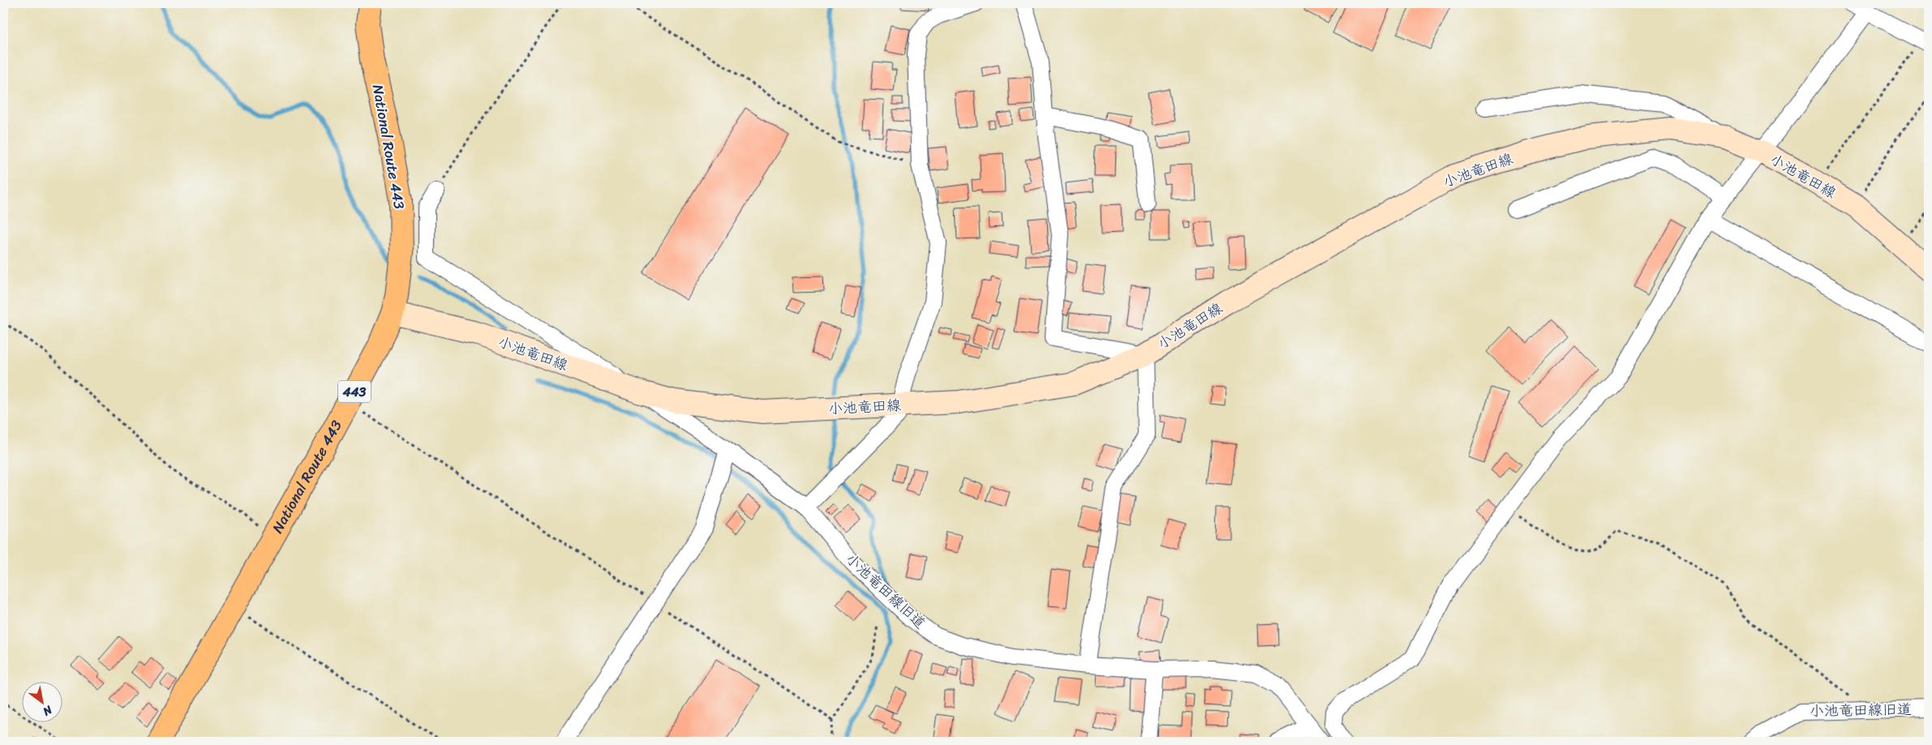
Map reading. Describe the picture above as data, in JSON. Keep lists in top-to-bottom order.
{
  "streets": {
    "highway": ["National Route 443", "443"],
    "main road": ["小池竜田線"],
    "street": ["小池竜田線旧道"]
  },
  "crossings": [
    ["National Route 443", "小池竜田線"],
    ["小池竜田線", "小池竜田線旧道"]
  ],
  "north": "bottom right"
}
